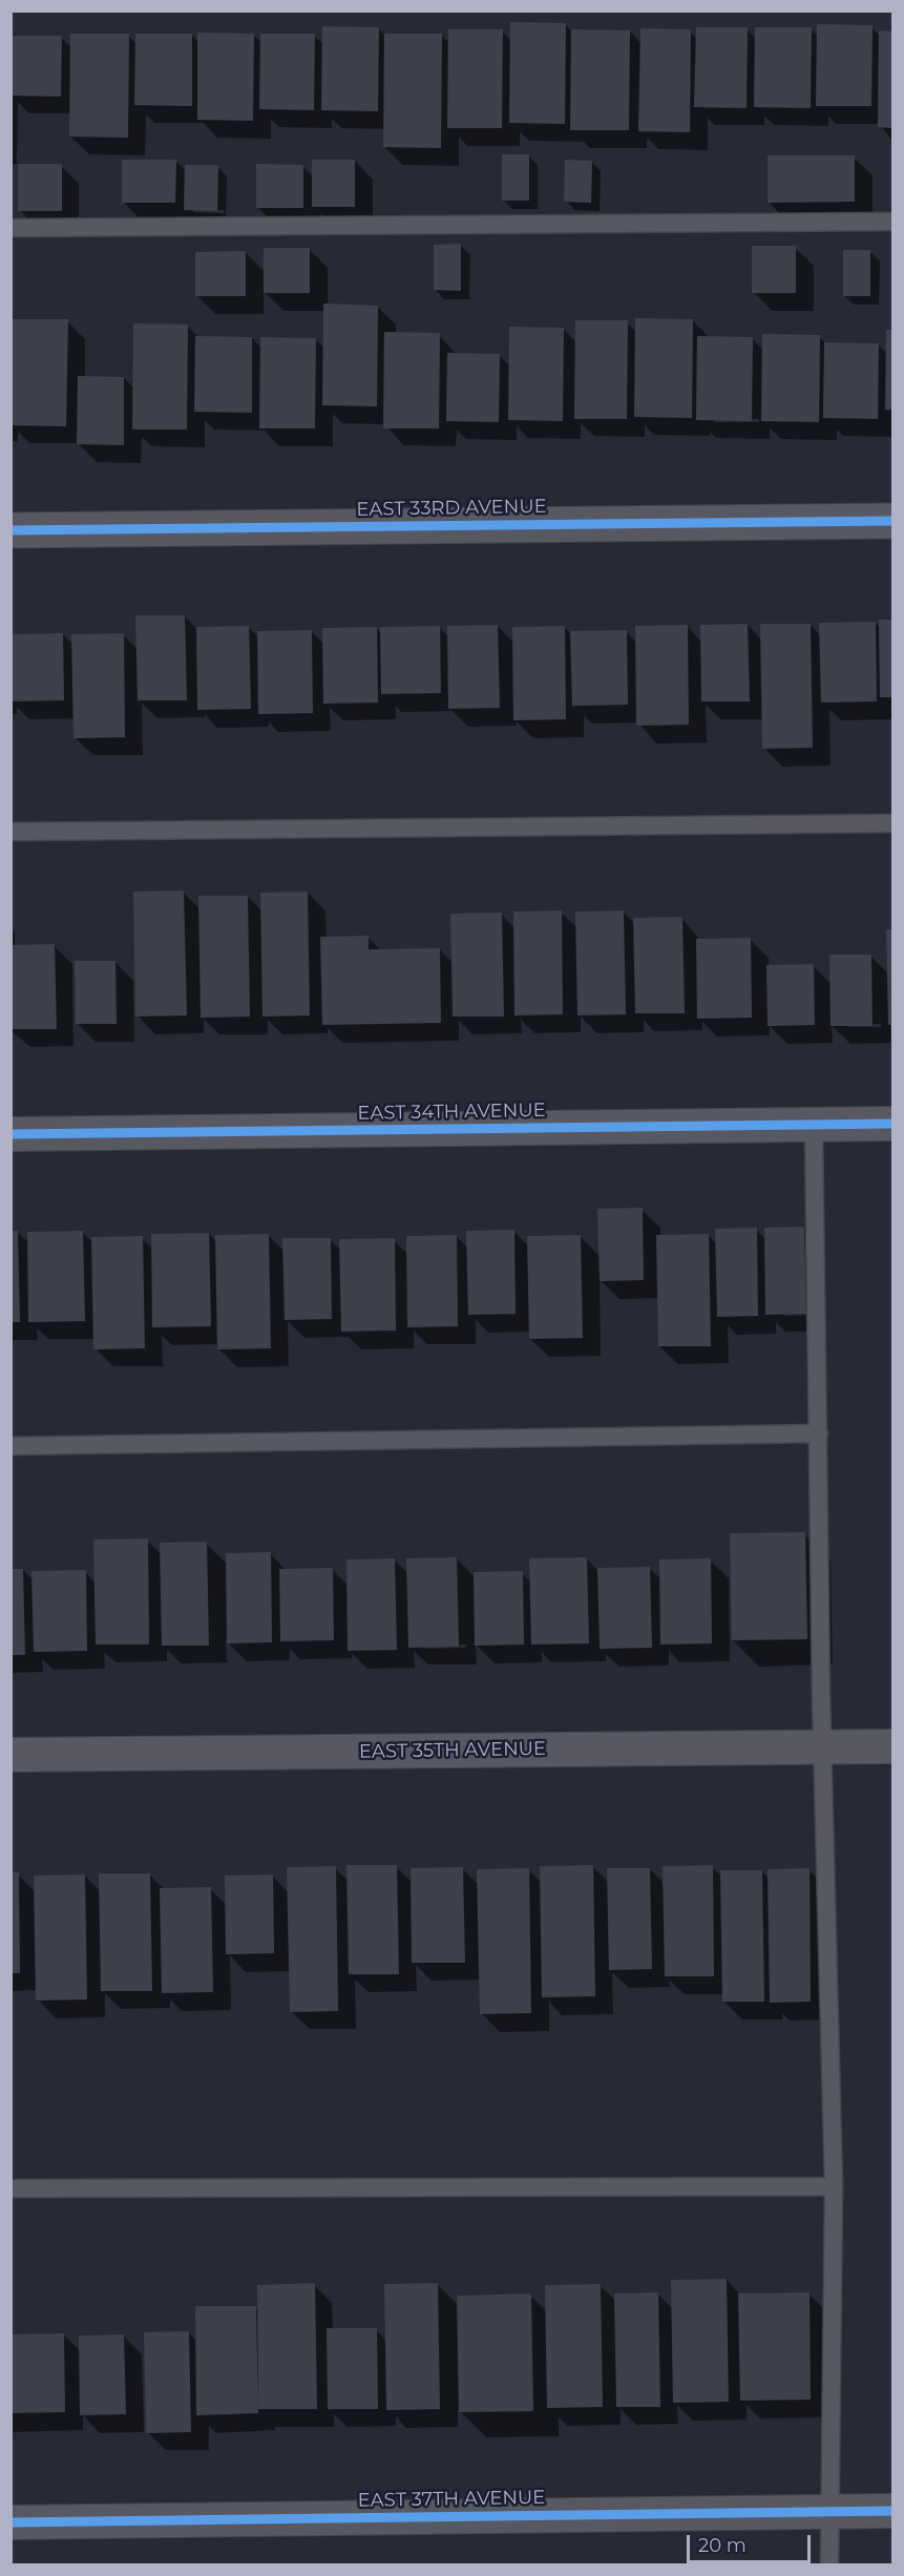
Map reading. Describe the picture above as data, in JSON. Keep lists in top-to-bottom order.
{
  "streets": {
    "street": [
      "EAST 33RD AVENUE",
      "EAST 34TH AVENUE",
      "EAST 35TH AVENUE",
      "EAST 37TH AVENUE"
    ]
  },
  "scale_bar": "20 m"
}
